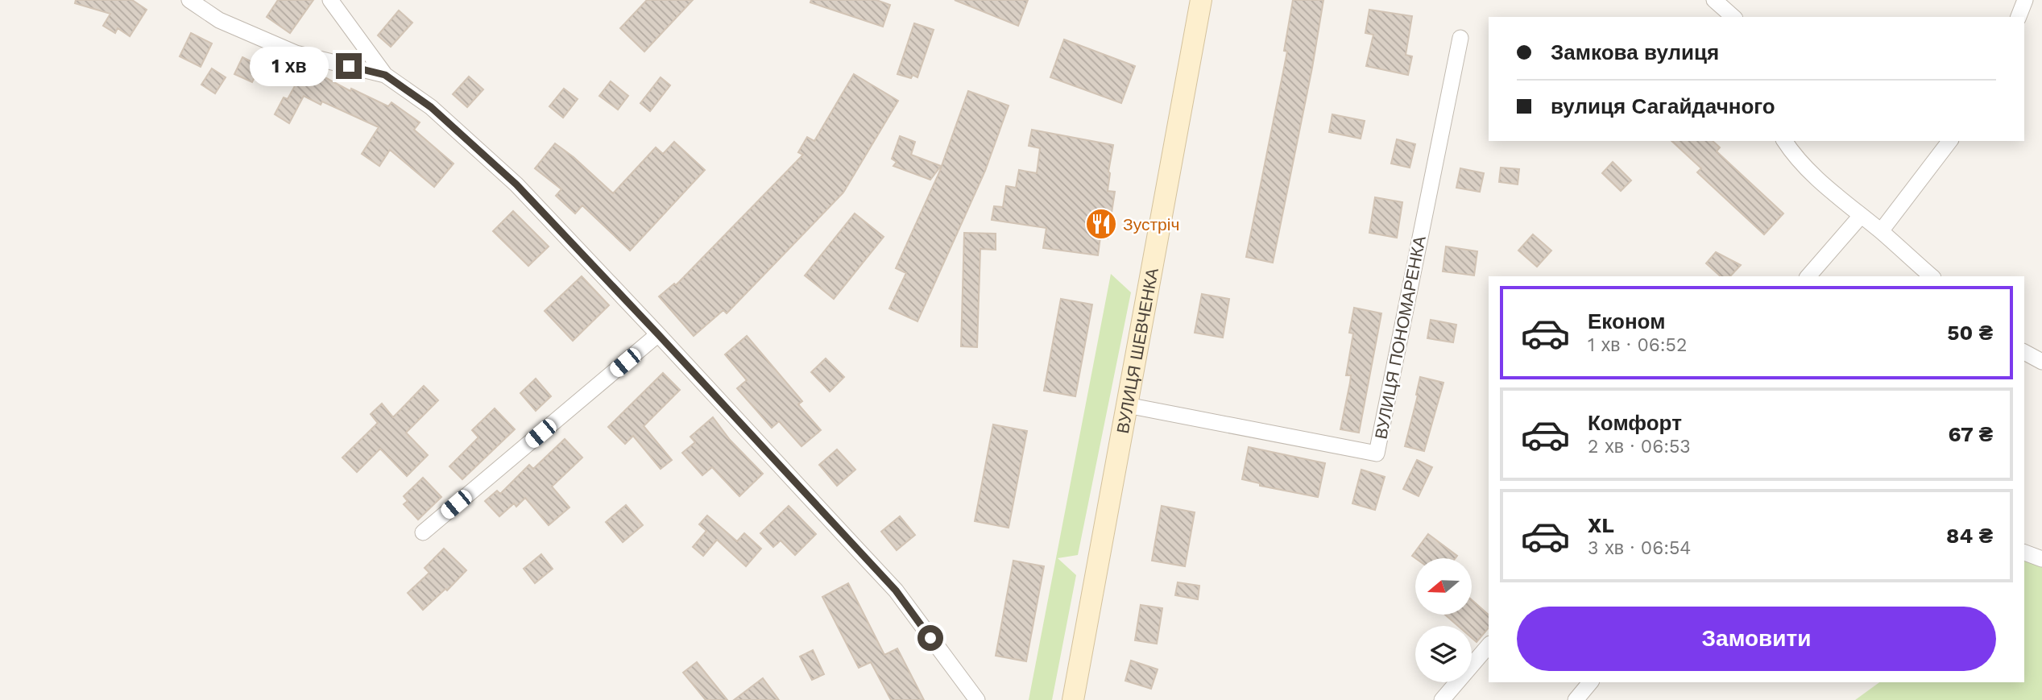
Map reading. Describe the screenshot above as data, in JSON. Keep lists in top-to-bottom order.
{
  "streets": {
    "main road": ["ВУЛИЦЯ ШЕВЧЕНКА"],
    "street": ["ВУЛИЦЯ ПОНОМАРЕНКА"]
  },
  "crossings": [
    ["ВУЛИЦЯ ПОНОМАРЕНКА", "ВУЛИЦЯ ШЕВЧЕНКА"]
  ],
  "places": {
    "restaurant": ["Зустріч"]
  },
  "north": "left",
  "page": {
    "banner": ["Замкова вулиця", "вулиця Сагайдачного"],
    "bubble": "1 хв",
    "list": [
      {
        "name": "Економ",
        "note": "1 хв · 06:52",
        "value": "50 ₴"
      },
      {
        "name": "Комфорт",
        "note": "2 хв · 06:53",
        "value": "67 ₴"
      },
      {
        "name": "XL",
        "note": "3 хв · 06:54",
        "value": "84 ₴"
      }
    ],
    "buttons": "Замовити"
  }
}
